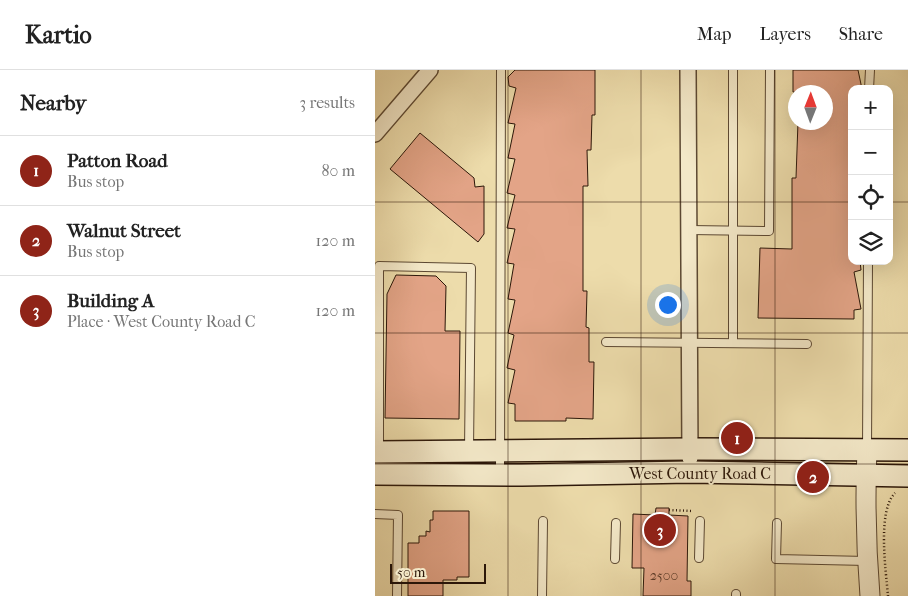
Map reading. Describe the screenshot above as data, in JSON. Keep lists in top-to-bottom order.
{
  "streets": {
    "main road": ["West County Road C"]
  },
  "house_numbers": ["2500"],
  "scale_bar": "50 m",
  "north": "top",
  "page": {
    "header": "Kartio",
    "nav": ["Map", "Layers", "Share"],
    "heading": ["Nearby", "3 results"],
    "map_buttons": ["+", "−"],
    "list": [
      {
        "mark": "1",
        "name": "Patton Road",
        "note": "Bus stop",
        "value": "80 m"
      },
      {
        "mark": "2",
        "name": "Walnut Street",
        "note": "Bus stop",
        "value": "120 m"
      },
      {
        "mark": "3",
        "name": "Building A",
        "note": "Place · West County Road C",
        "value": "120 m"
      }
    ],
    "pins": ["1", "2", "3"],
    "scale": "50 m"
  }
}
